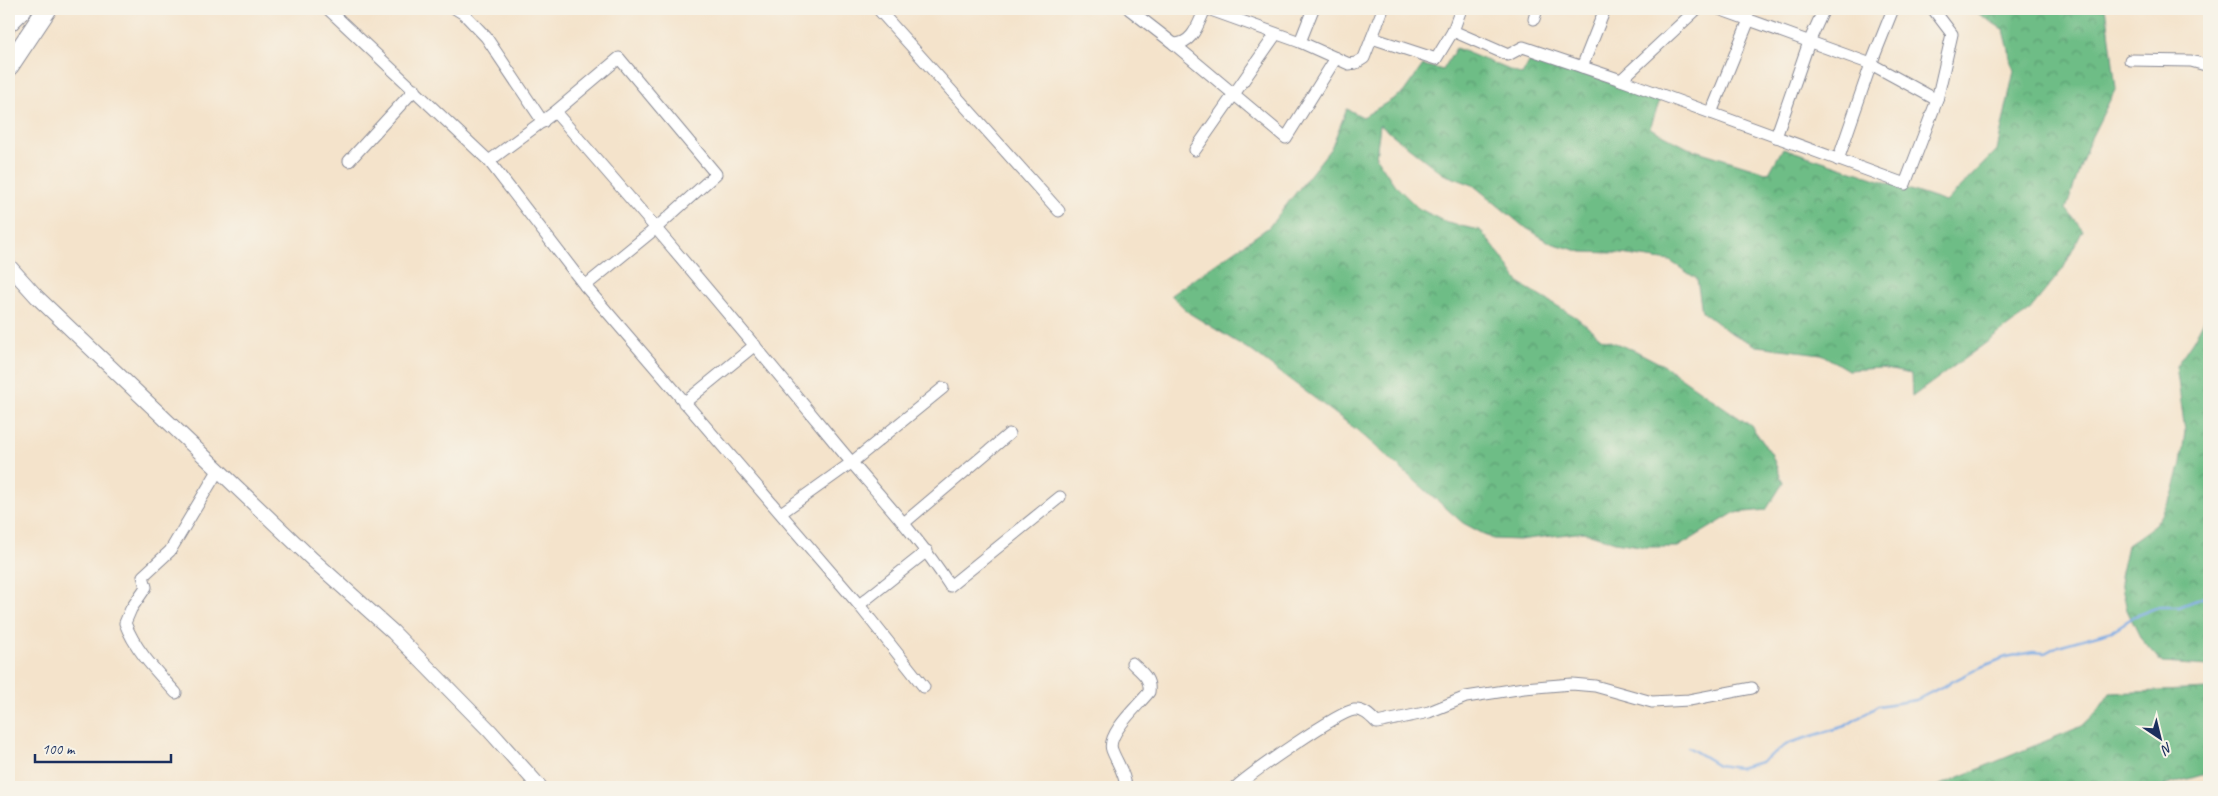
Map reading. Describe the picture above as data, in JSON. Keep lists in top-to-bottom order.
{
  "scale_bar": "100 m",
  "north": "bottom right"
}
